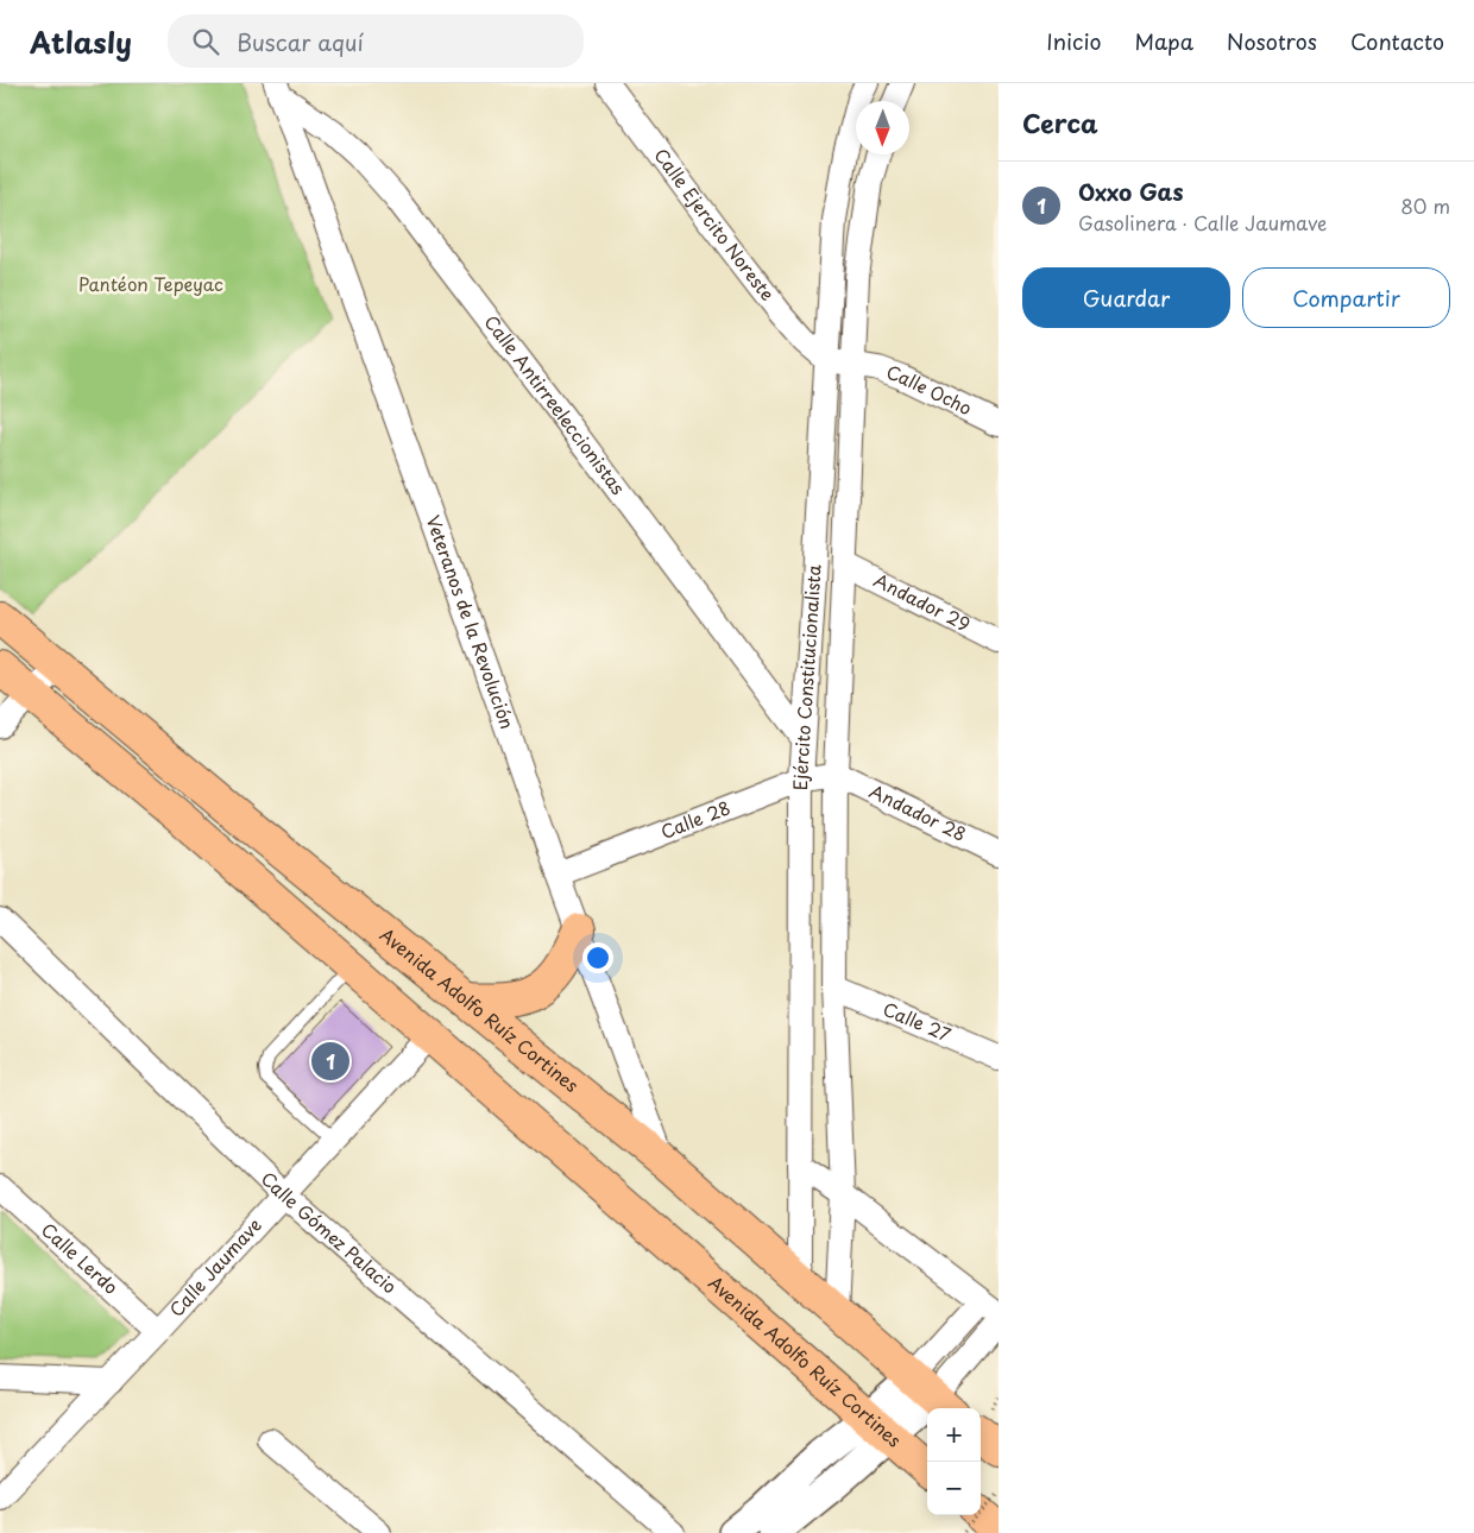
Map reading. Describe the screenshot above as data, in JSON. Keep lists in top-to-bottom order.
{
  "streets": {
    "main road": ["Avenida Adolfo Ruíz Cortines"],
    "street": [
      "Calle Ejercito Noreste",
      "Calle Ocho",
      "Calle Antirreeleccionistas",
      "Andador 29",
      "Veteranos de la Revolución",
      "Ejército Constitucionalista",
      "Andador 28",
      "Calle 28",
      "Calle 27",
      "Calle Gómez Palacio",
      "Calle Lerdo",
      "Calle Jaumave"
    ]
  },
  "crossings": [
    ["Calle Ejercito Noreste", "Calle Ocho"],
    ["Calle Ejercito Noreste", "Ejército Constitucionalista"],
    ["Calle Ocho", "Ejército Constitucionalista"],
    ["Calle Antirreeleccionistas", "Veteranos de la Revolución"],
    ["Calle Antirreeleccionistas", "Ejército Constitucionalista"],
    ["Andador 29", "Ejército Constitucionalista"],
    ["Veteranos de la Revolución", "Calle 28"],
    ["Veteranos de la Revolución", "Avenida Adolfo Ruíz Cortines"],
    ["Ejército Constitucionalista", "Andador 28"],
    ["Ejército Constitucionalista", "Calle 28"],
    ["Ejército Constitucionalista", "Avenida Adolfo Ruíz Cortines"],
    ["Ejército Constitucionalista", "Calle 27"],
    ["Andador 28", "Calle 28"],
    ["Avenida Adolfo Ruíz Cortines", "Calle Jaumave"],
    ["Calle Gómez Palacio", "Calle Jaumave"],
    ["Calle Lerdo", "Calle Jaumave"]
  ],
  "parks": ["Pantéon Tepeyac"],
  "north": "bottom",
  "page": {
    "header": "Atlasly",
    "search": "Buscar aquí",
    "nav": [
      "Inicio",
      "Mapa",
      "Nosotros",
      "Contacto"
    ],
    "heading": "Cerca",
    "list": [
      {
        "mark": "1",
        "name": "Oxxo Gas",
        "note": "Gasolinera · Calle Jaumave",
        "value": "80 m"
      }
    ],
    "buttons": ["Guardar", "Compartir"],
    "pins": "1",
    "map_buttons": ["+", "−"]
  }
}
